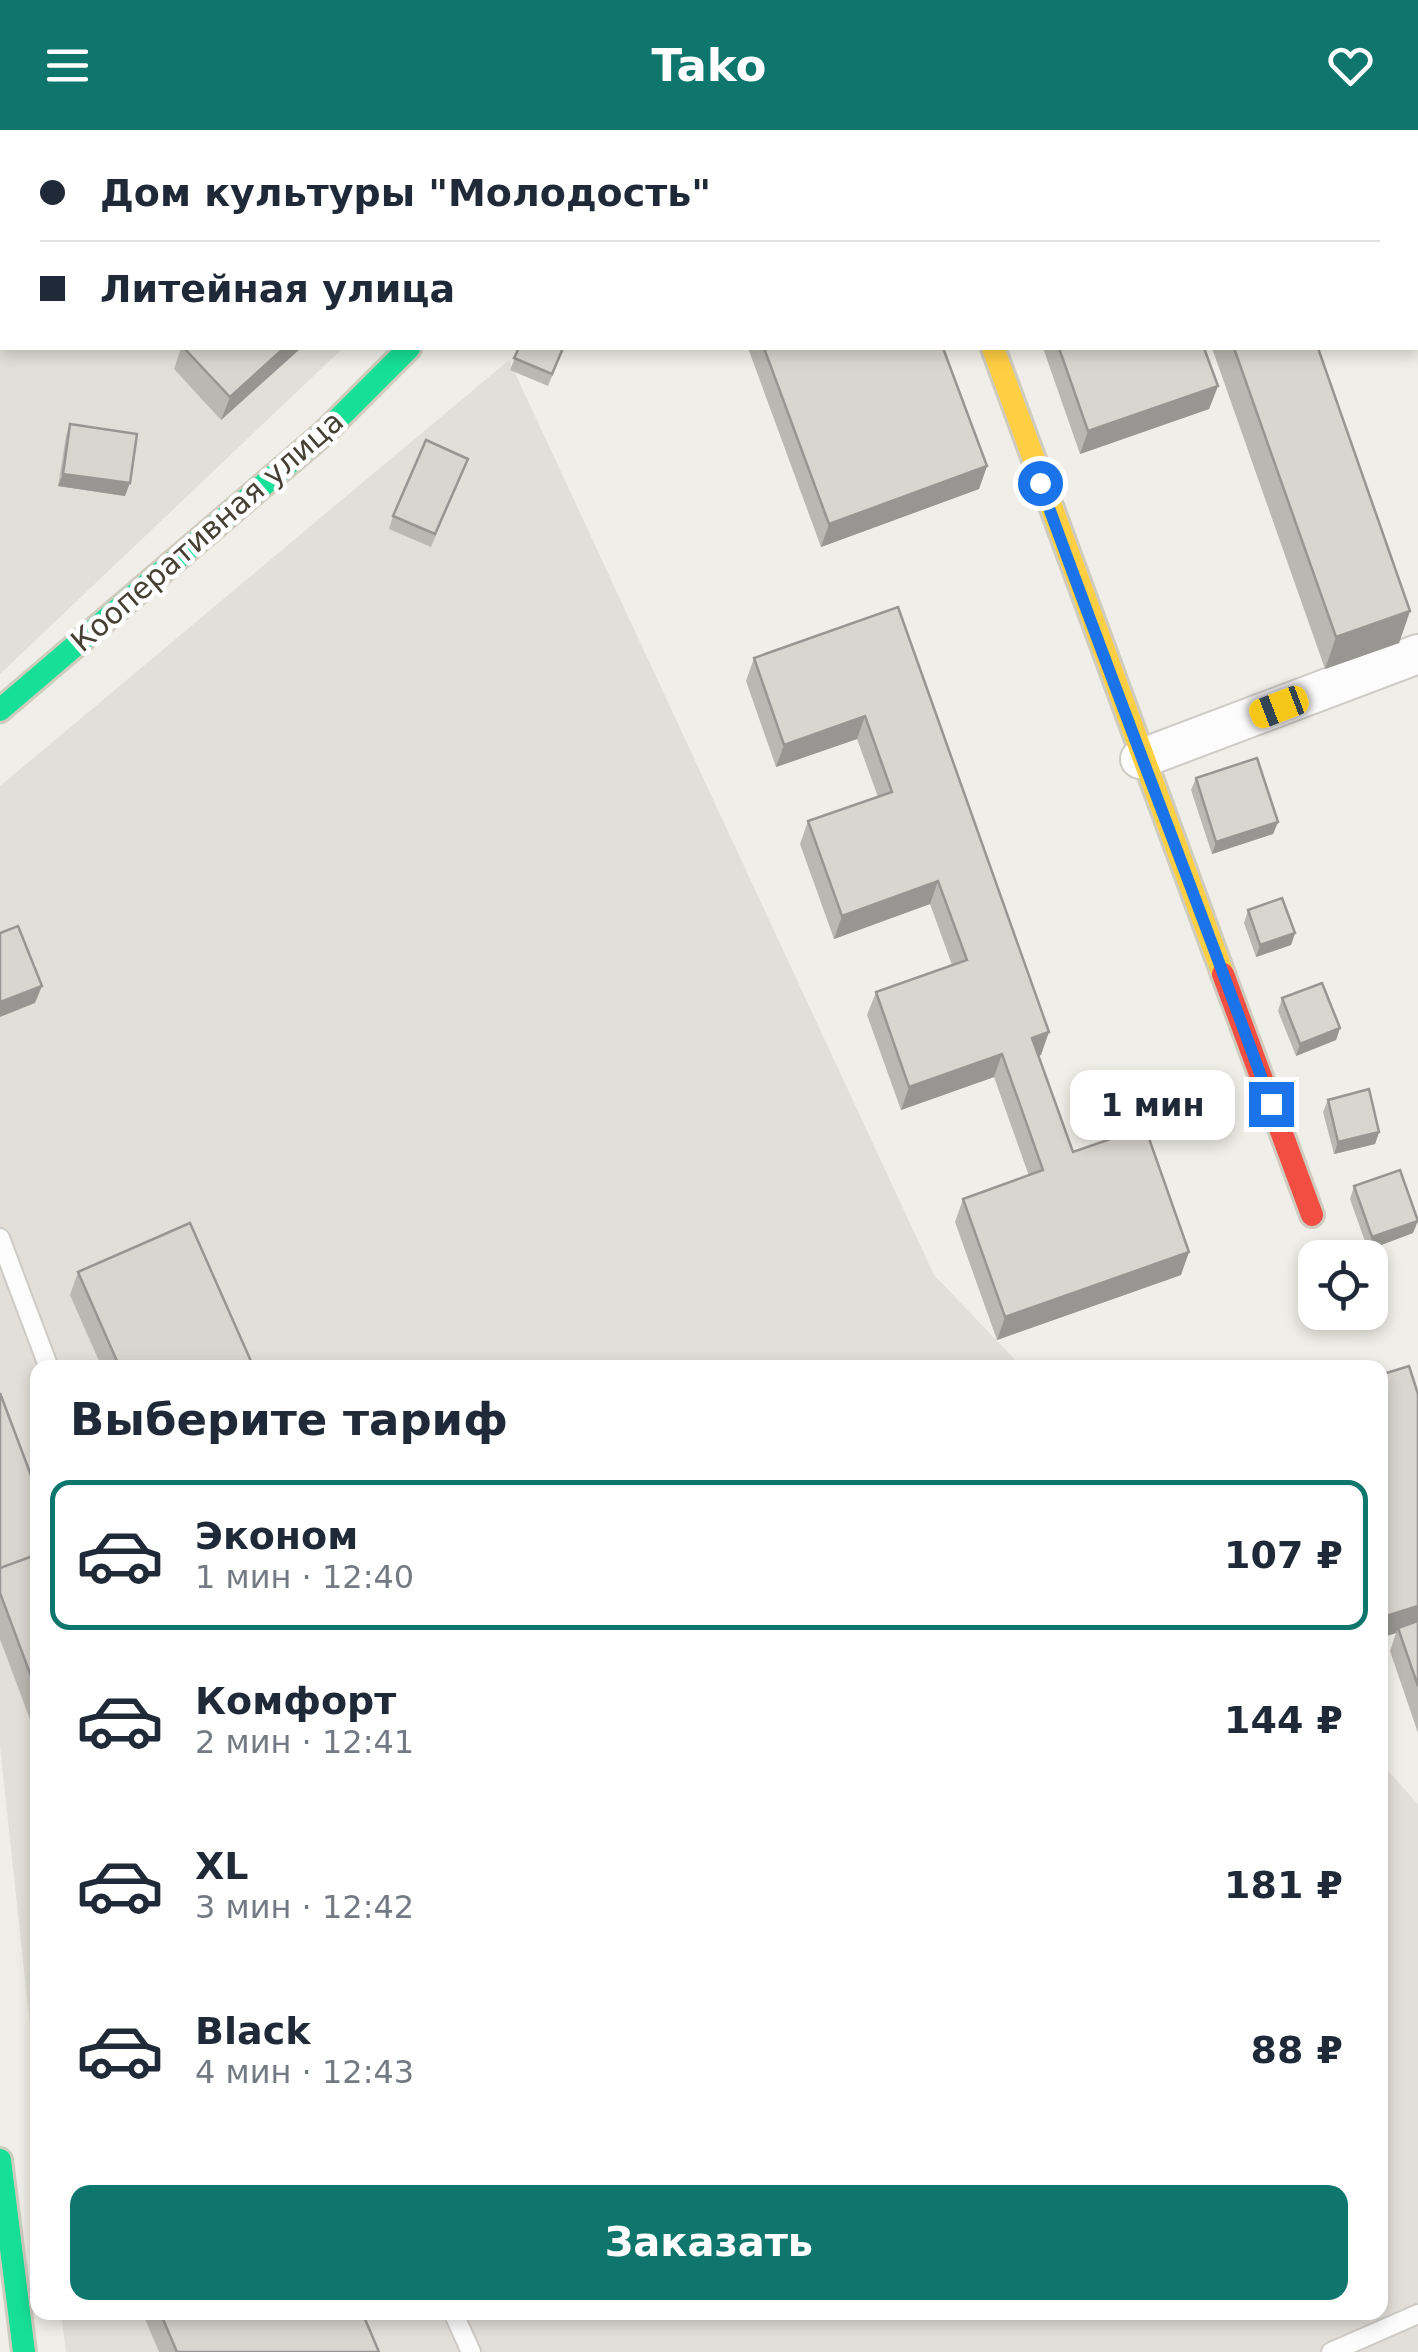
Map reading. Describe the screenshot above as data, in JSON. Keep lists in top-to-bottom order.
{
  "streets": {
    "street": ["Кооперативная улица"]
  },
  "page": {
    "header": "Tako",
    "banner": ["Дом культуры \"Молодость\"", "Литейная улица"],
    "bubble": "1 мин",
    "heading": "Выберите тариф",
    "list": [
      {
        "name": "Эконом",
        "note": "1 мин · 12:40",
        "value": "107 ₽"
      },
      {
        "name": "Комфорт",
        "note": "2 мин · 12:41",
        "value": "144 ₽"
      },
      {
        "name": "XL",
        "note": "3 мин · 12:42",
        "value": "181 ₽"
      },
      {
        "name": "Black",
        "note": "4 мин · 12:43",
        "value": "88 ₽"
      }
    ],
    "buttons": "Заказать"
  }
}
